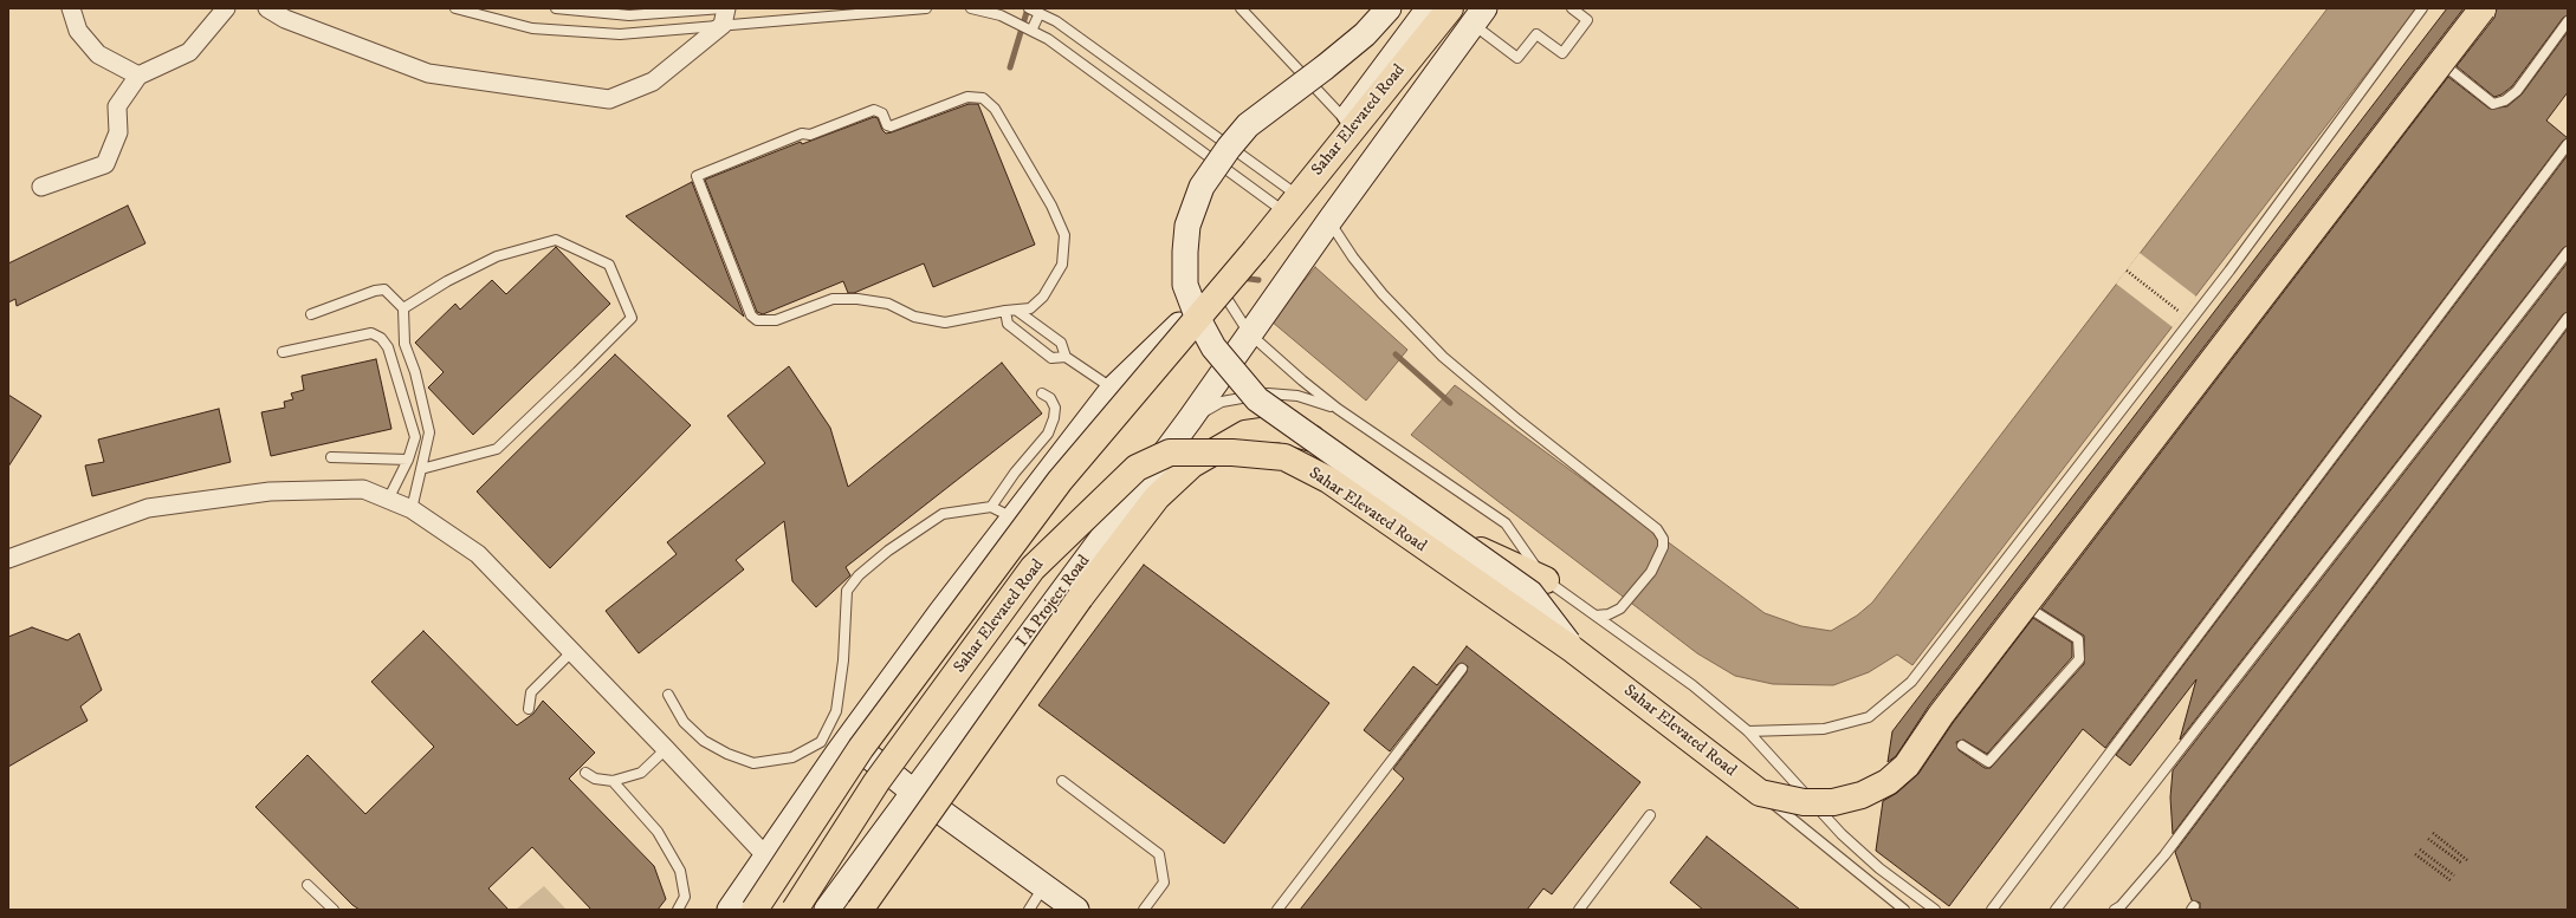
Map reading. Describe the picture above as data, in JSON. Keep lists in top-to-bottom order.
{
  "streets": {
    "main road": ["Sahar Elevated Road", "I A Project Road"]
  }
}
